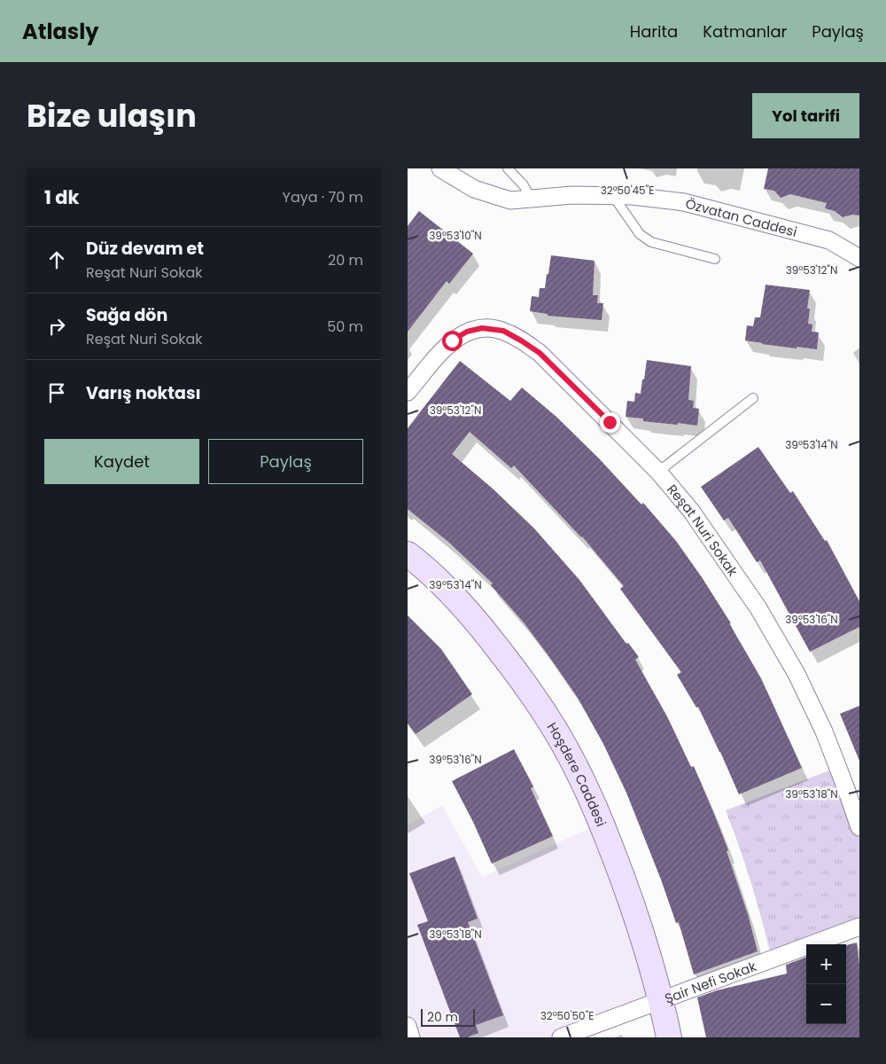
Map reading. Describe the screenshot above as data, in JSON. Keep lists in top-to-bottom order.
{
  "streets": {
    "main road": ["Hoşdere Caddesi"],
    "street": ["Özvatan Caddesi", "Reşat Nuri Sokak", "Şair Nefi Sokak"]
  },
  "crossings": [
    ["Hoşdere Caddesi", "Şair Nefi Sokak"]
  ],
  "scale_bar": "20 m",
  "page": {
    "header": "Atlasly",
    "nav": ["Harita", "Katmanlar", "Paylaş"],
    "title": "Bize ulaşın",
    "buttons": [
      "Yol tarifi",
      ["Kaydet", "Paylaş"]
    ],
    "heading": ["1 dk", "Yaya · 70 m"],
    "list": [
      ["Düz devam et", "Reşat Nuri Sokak", "20 m"],
      ["Sağa dön", "Reşat Nuri Sokak", "50 m"],
      "Varış noktası"
    ],
    "map_buttons": ["+", "−"],
    "scale": "20 m"
  },
  "coordinates": [
    "32°50'45\"E",
    "39°53'10\"N",
    "39°53'12\"N",
    "39°53'14\"N",
    "39°53'16\"N",
    "39°53'18\"N",
    "32°50'50\"E"
  ]
}
